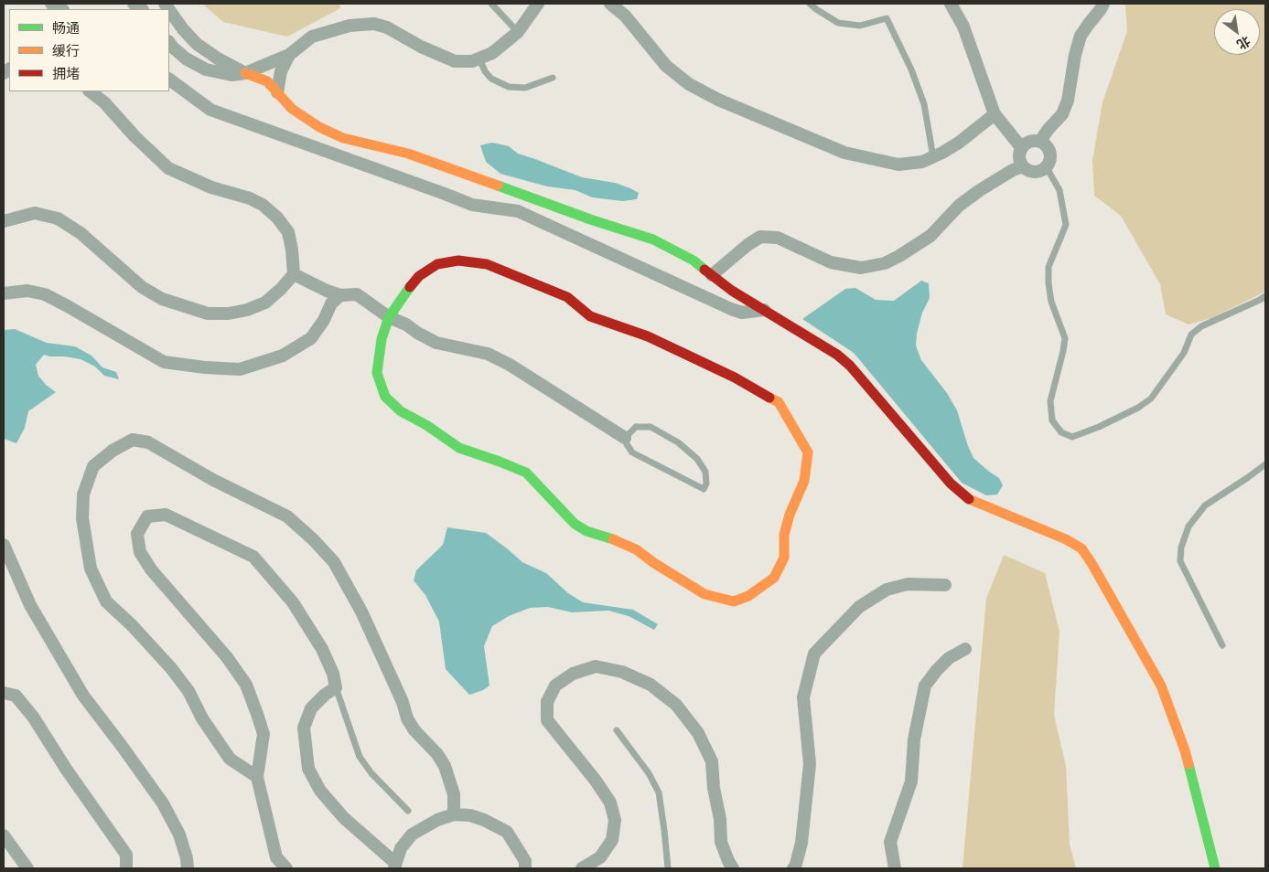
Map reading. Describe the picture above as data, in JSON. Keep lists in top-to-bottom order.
{
  "legend": ["畅通", "缓行", "拥堵"],
  "north": "bottom right"
}
